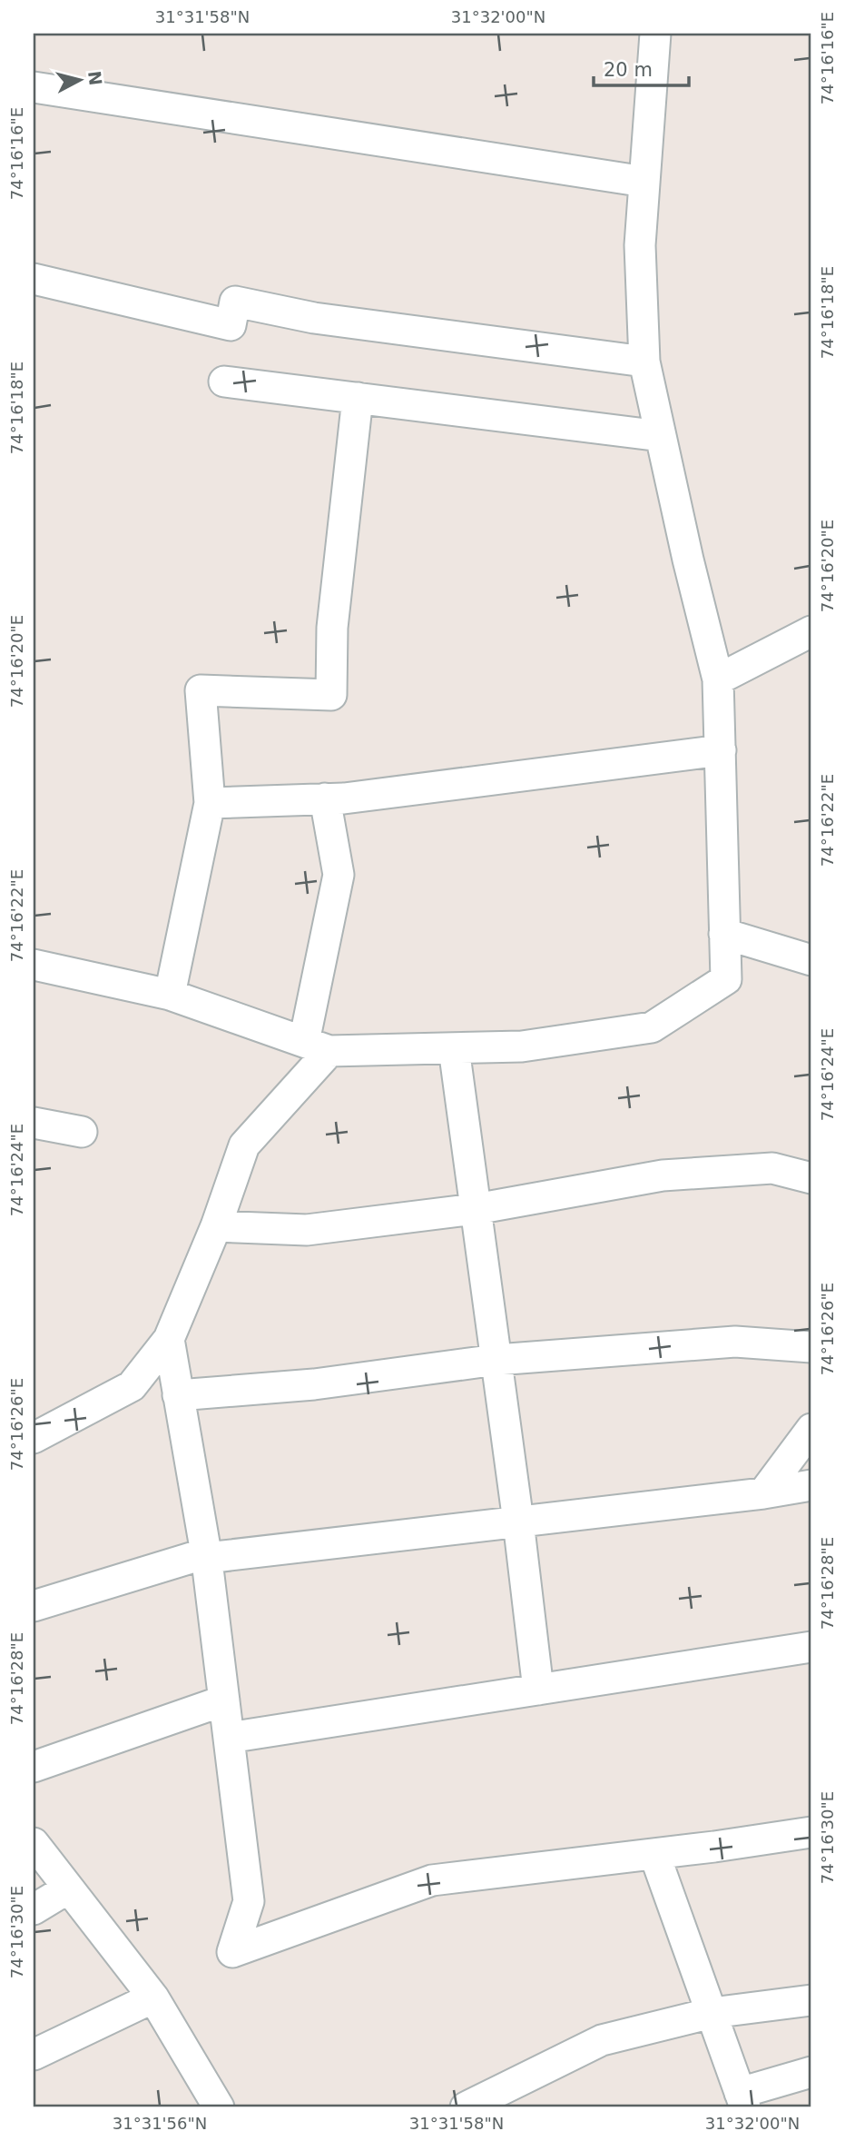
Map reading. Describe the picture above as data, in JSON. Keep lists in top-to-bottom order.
{
  "scale_bar": "20 m",
  "north": "right",
  "coordinates": [
    "31°31'58\"N",
    "31°32'00\"N",
    "74°16'16\"E",
    "74°16'18\"E",
    "74°16'20\"E",
    "74°16'22\"E",
    "74°16'24\"E",
    "74°16'26\"E",
    "74°16'28\"E",
    "74°16'30\"E",
    "31°31'56\"N"
  ]
}
